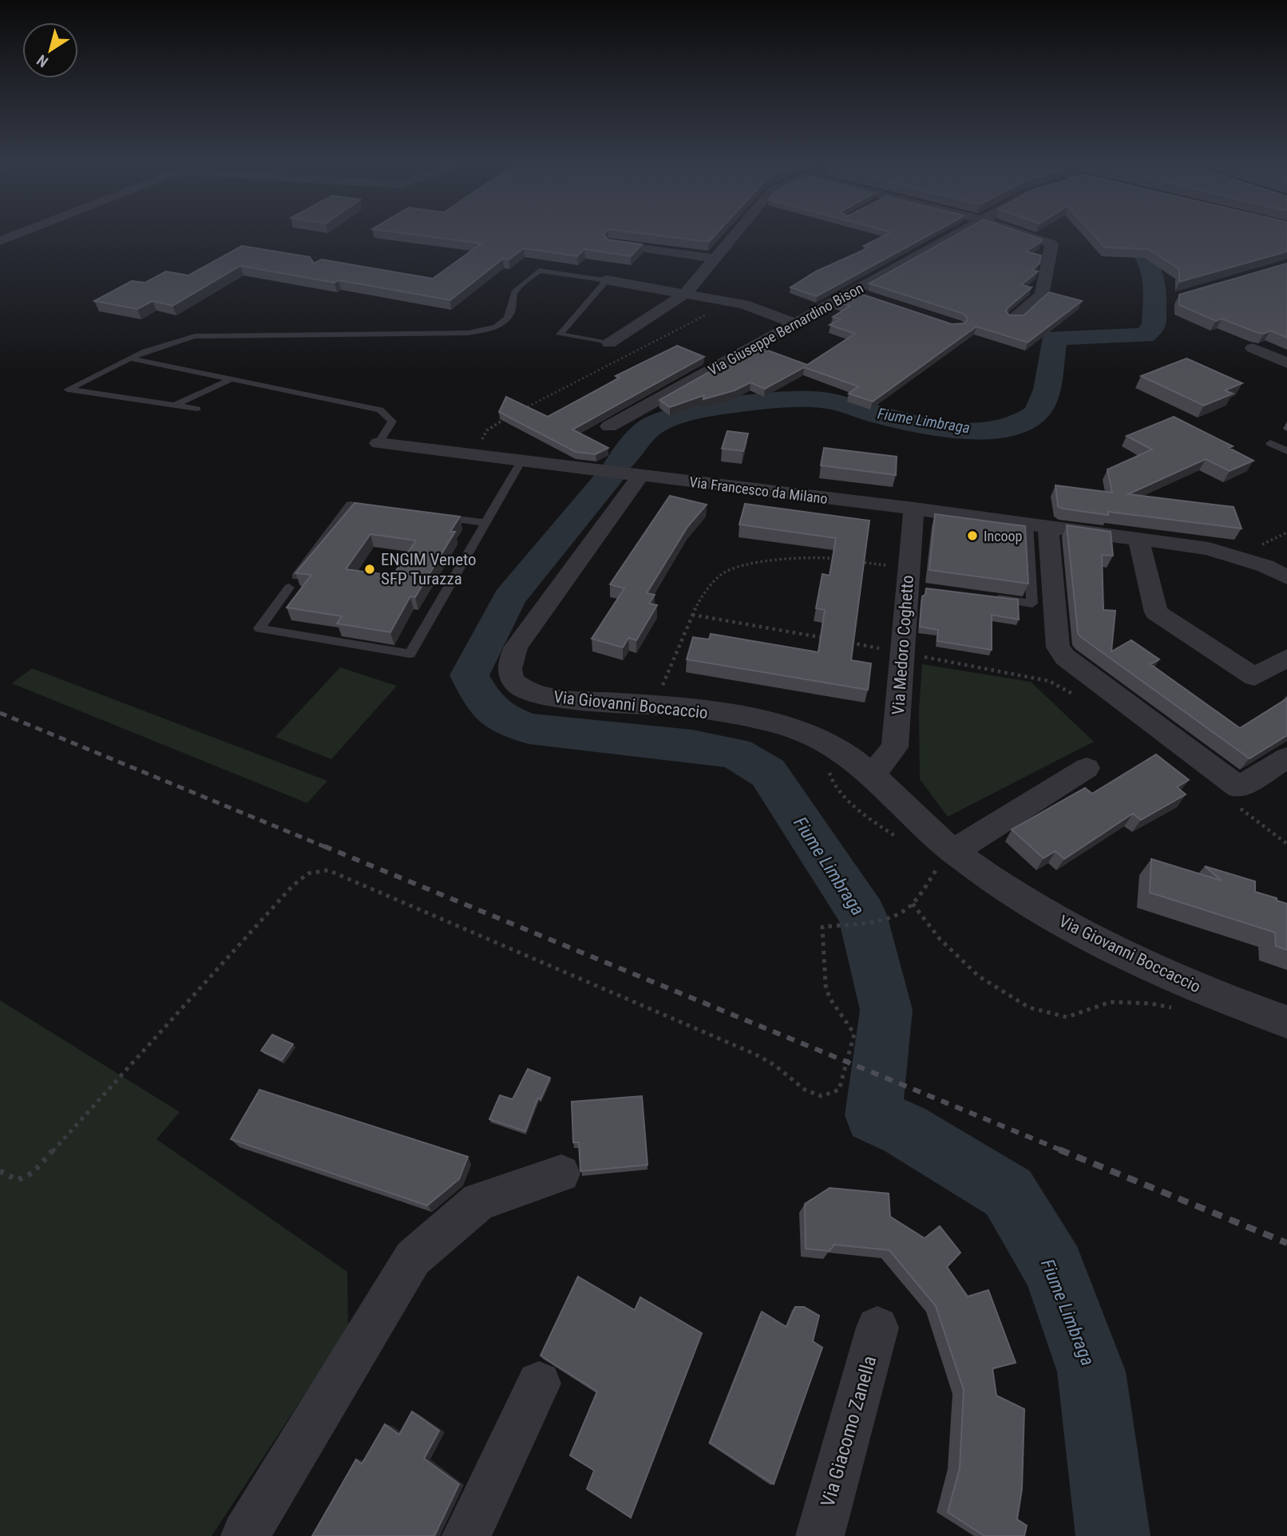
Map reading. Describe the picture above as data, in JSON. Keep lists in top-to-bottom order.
{
  "streets": {
    "street": [
      "Via Giuseppe Bernardino Bison",
      "Via Francesco da Milano",
      "Via Medoro Coghetto",
      "Via Giovanni Boccaccio",
      "Via Giacomo Zanella"
    ]
  },
  "crossings": [
    ["Via Francesco da Milano", "Via Medoro Coghetto"],
    ["Via Francesco da Milano", "Via Giovanni Boccaccio"],
    ["Via Medoro Coghetto", "Via Giovanni Boccaccio"]
  ],
  "water": ["Fiume Limbraga"],
  "places": ["Incoop", "ENGIM Veneto SFP Turazza"],
  "north": "bottom left"
}
